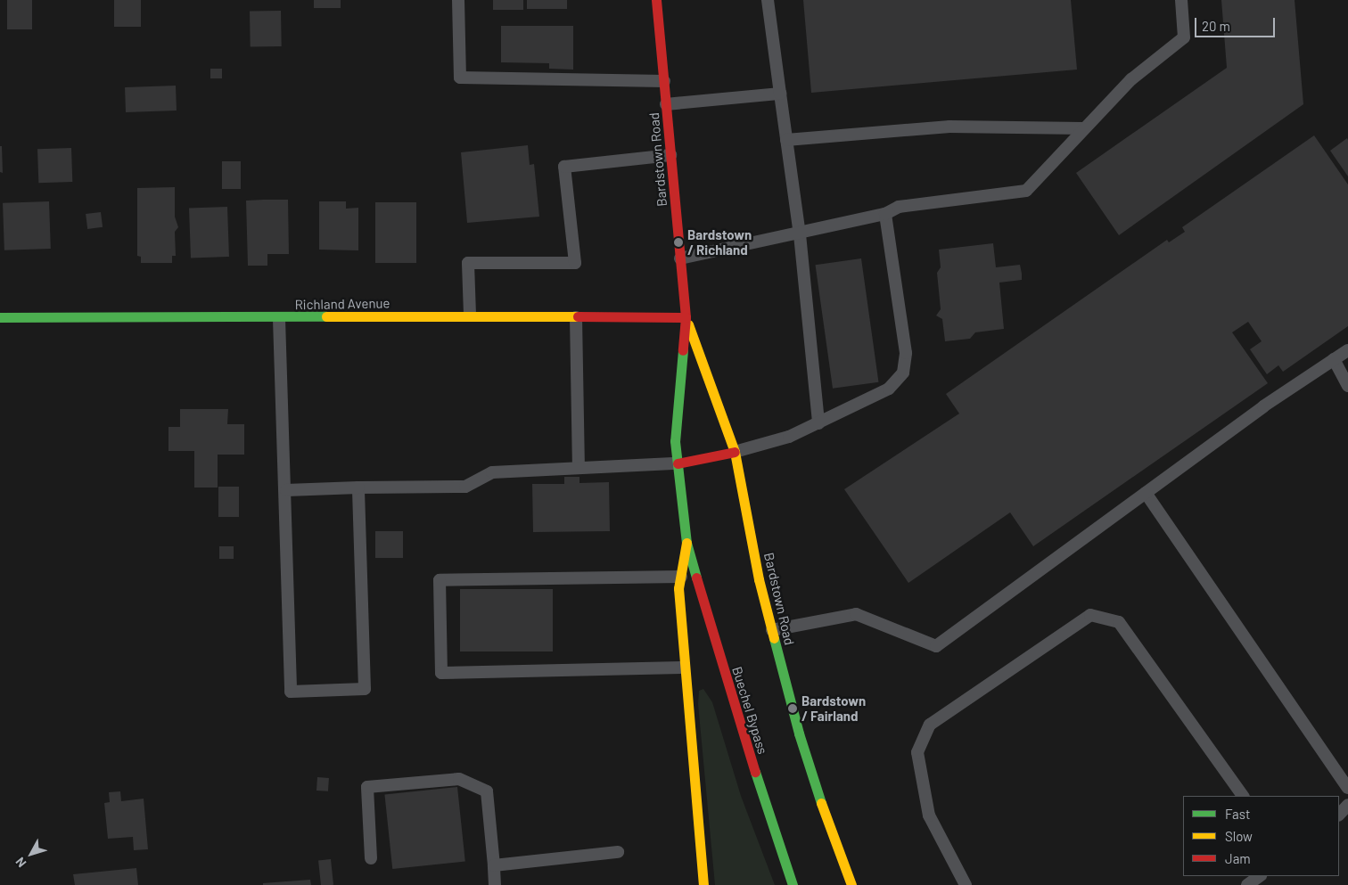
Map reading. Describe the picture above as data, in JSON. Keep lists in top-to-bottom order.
{
  "streets": {
    "main road": ["Bardstown Road", "Richland Avenue", "Buechel Bypass"]
  },
  "crossings": [
    ["Bardstown Road", "Richland Avenue"],
    ["Bardstown Road", "Buechel Bypass"]
  ],
  "places": ["Bardstown / Richland", "Bardstown / Fairland"],
  "legend": ["Fast", "Slow", "Jam"],
  "scale_bar": "20 m",
  "north": "bottom left"
}
